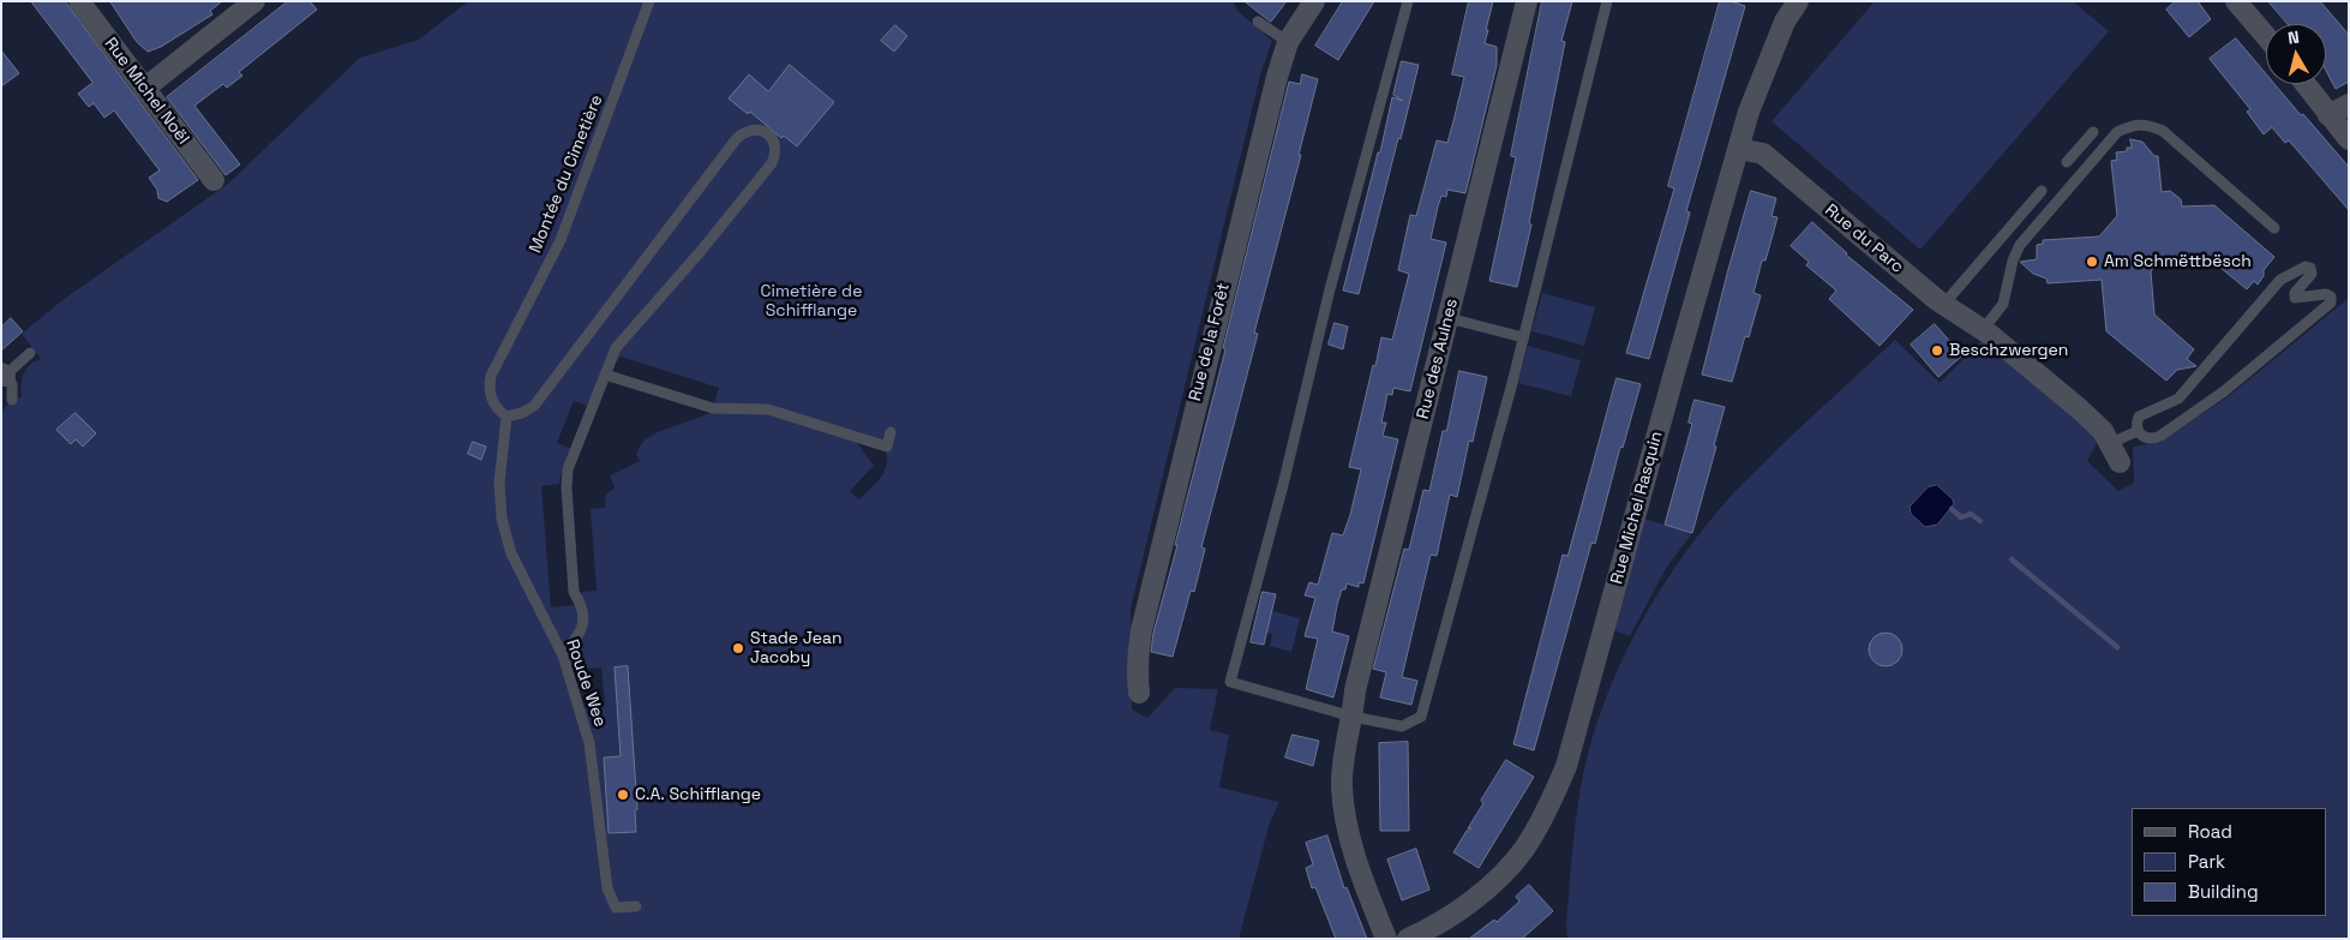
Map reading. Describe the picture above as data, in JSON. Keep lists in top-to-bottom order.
{
  "streets": {
    "street": [
      "Rue Michel Noël",
      "Rue du Parc",
      "Rue de la Forêt",
      "Rue des Aulnes",
      "Rue Michel Rasquin"
    ],
    "lane": ["Montée du Cimetière", "Roude Wee"]
  },
  "crossings": [
    ["Montée du Cimetière", "Roude Wee"],
    ["Rue du Parc", "Rue Michel Rasquin"]
  ],
  "parks": ["Cimetière de Schifflange"],
  "places": [
    "Am Schmëttbësch",
    "Beschzwergen",
    "Stade Jean Jacoby",
    "C.A. Schifflange"
  ],
  "legend": ["Road", "Park", "Building"],
  "north": "top"
}
